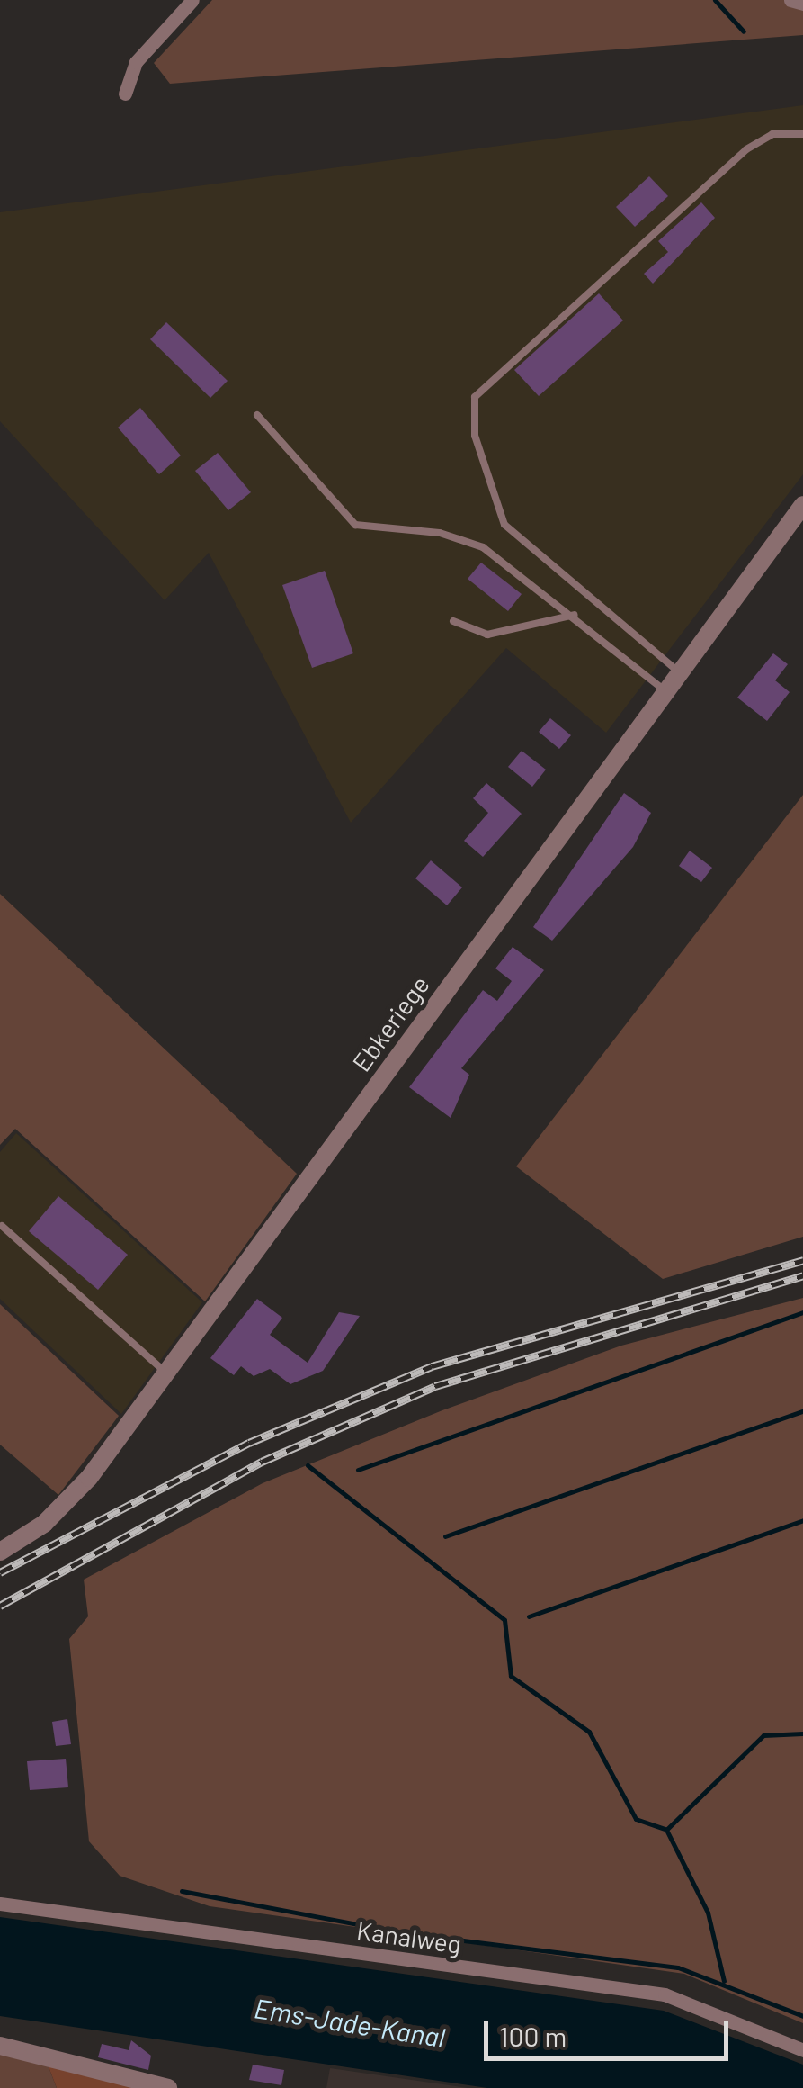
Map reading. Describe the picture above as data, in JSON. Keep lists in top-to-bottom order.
{
  "streets": {
    "street": ["Ebkeriege", "Kanalweg"]
  },
  "water": ["Ems-Jade-Kanal"],
  "scale_bar": "100 m"
}
